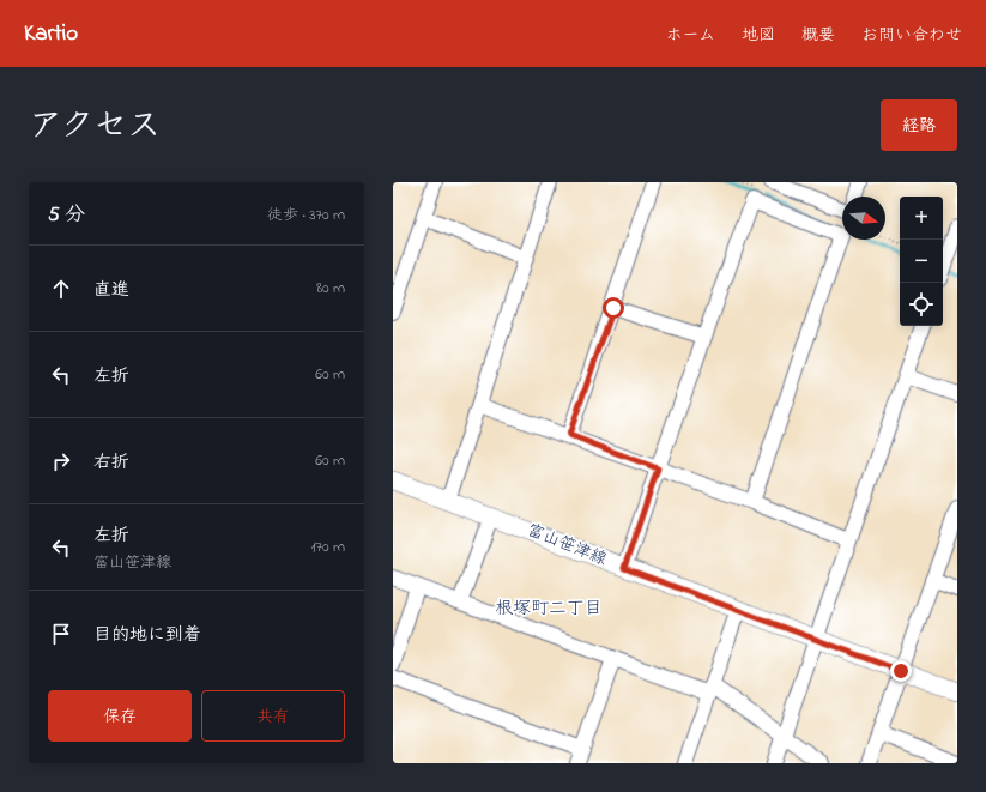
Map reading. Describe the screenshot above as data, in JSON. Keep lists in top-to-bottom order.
{
  "streets": {
    "main road": ["富山笹津線"]
  },
  "districts": ["根塚町二丁目"],
  "north": "right",
  "page": {
    "header": "Kartio",
    "nav": [
      "ホーム",
      "地図",
      "概要",
      "お問い合わせ"
    ],
    "title": "アクセス",
    "buttons": [
      "経路",
      ["保存", "共有"]
    ],
    "heading": ["5 分", "徒歩 · 370 m"],
    "map_buttons": ["+", "−"],
    "list": [
      ["直進", "80 m"],
      ["左折", "60 m"],
      ["右折", "60 m"],
      ["左折", "富山笹津線", "170 m"],
      "目的地に到着"
    ]
  }
}
